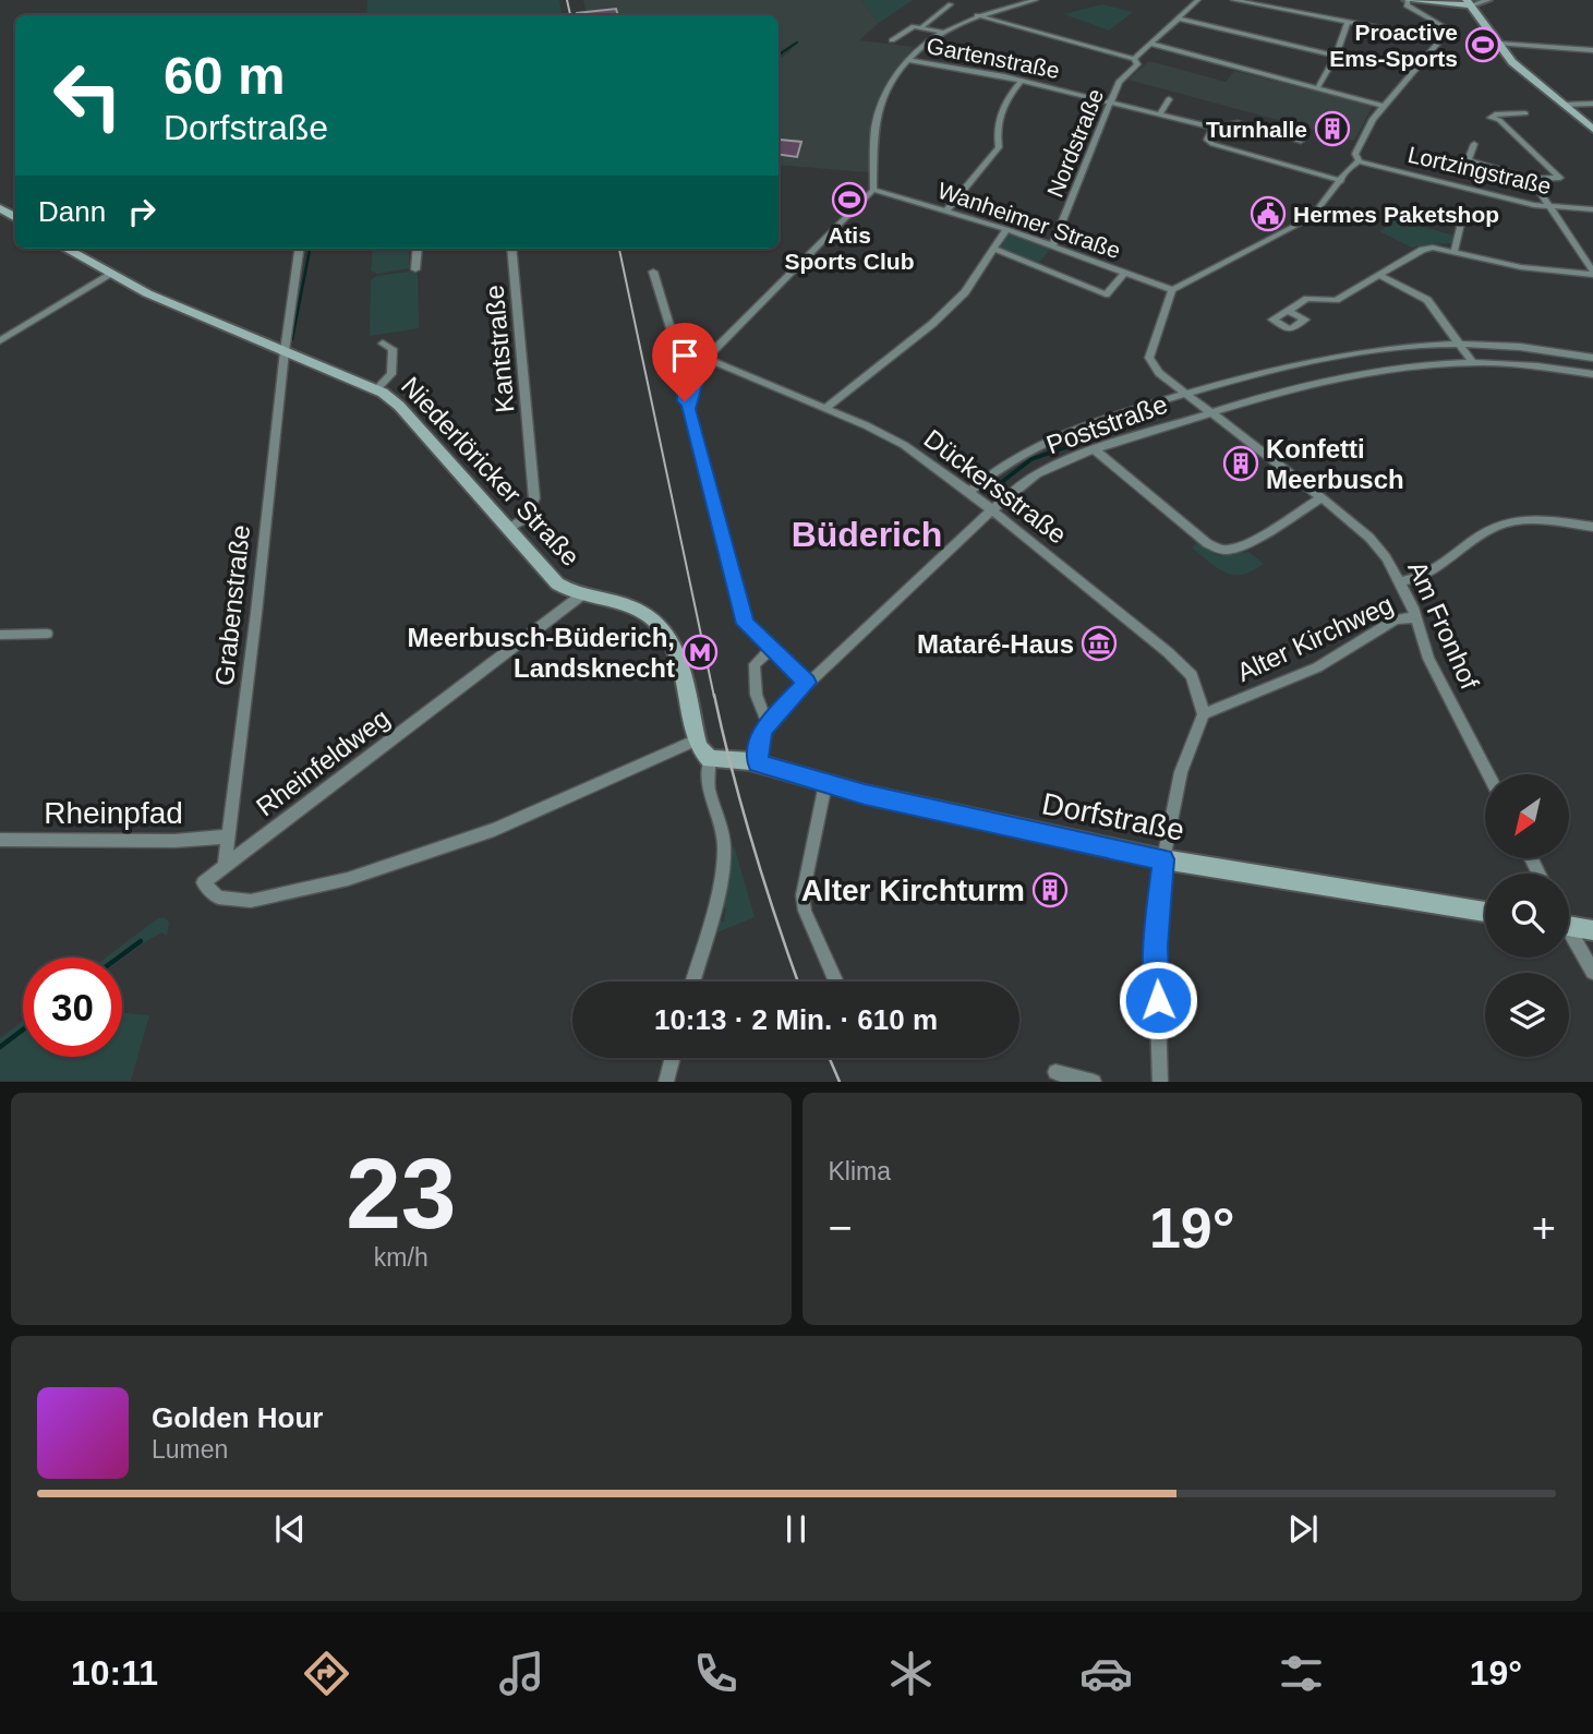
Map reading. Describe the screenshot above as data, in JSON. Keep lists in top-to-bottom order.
{
  "streets": {
    "main road": ["Niederlöricker Straße", "Dorfstraße"],
    "street": [
      "Gartenstraße",
      "Nordstraße",
      "Lortzingstraße",
      "Wanheimer Straße",
      "Kantstraße",
      "Poststraße",
      "Dückersstraße",
      "Grabenstraße",
      "Am Fronhof",
      "Alter Kirchweg",
      "Rheinfeldweg",
      "Rheinpfad"
    ]
  },
  "crossings": [
    ["Gartenstraße", "Nordstraße"],
    ["Nordstraße", "Wanheimer Straße"],
    ["Wanheimer Straße", "Am Fronhof"],
    ["Kantstraße", "Niederlöricker Straße"],
    ["Poststraße", "Dückersstraße"],
    ["Poststraße", "Am Fronhof"],
    ["Niederlöricker Straße", "Grabenstraße"],
    ["Niederlöricker Straße", "Rheinfeldweg"],
    ["Niederlöricker Straße", "Dorfstraße"],
    ["Dückersstraße", "Alter Kirchweg"],
    ["Grabenstraße", "Rheinfeldweg"],
    ["Grabenstraße", "Rheinpfad"],
    ["Am Fronhof", "Alter Kirchweg"]
  ],
  "districts": ["Büderich"],
  "places": {
    "sports": ["Proactive Ems-Sports", "Atis Sports Club"],
    "building": ["Turnhalle", "Konfetti Meerbusch", "Alter Kirchturm"],
    "public building": ["Hermes Paketshop"],
    "museum": ["Mataré-Haus"],
    "metro station": ["Meerbusch-Büderich, Landsknecht"]
  },
  "north": "bottom left",
  "page": {
    "turn": ["60 m", "Dorfstraße"],
    "then": "Dann",
    "limit": "30",
    "trip": "10:13 · 2 Min. · 610 m",
    "tile": [
      ["23", "km/h"],
      "Klima"
    ],
    "heat": ["−", "19°", "+"],
    "song": ["Golden Hour", "Lumen"],
    "tabs": ["10:11", "19°"]
  }
}
